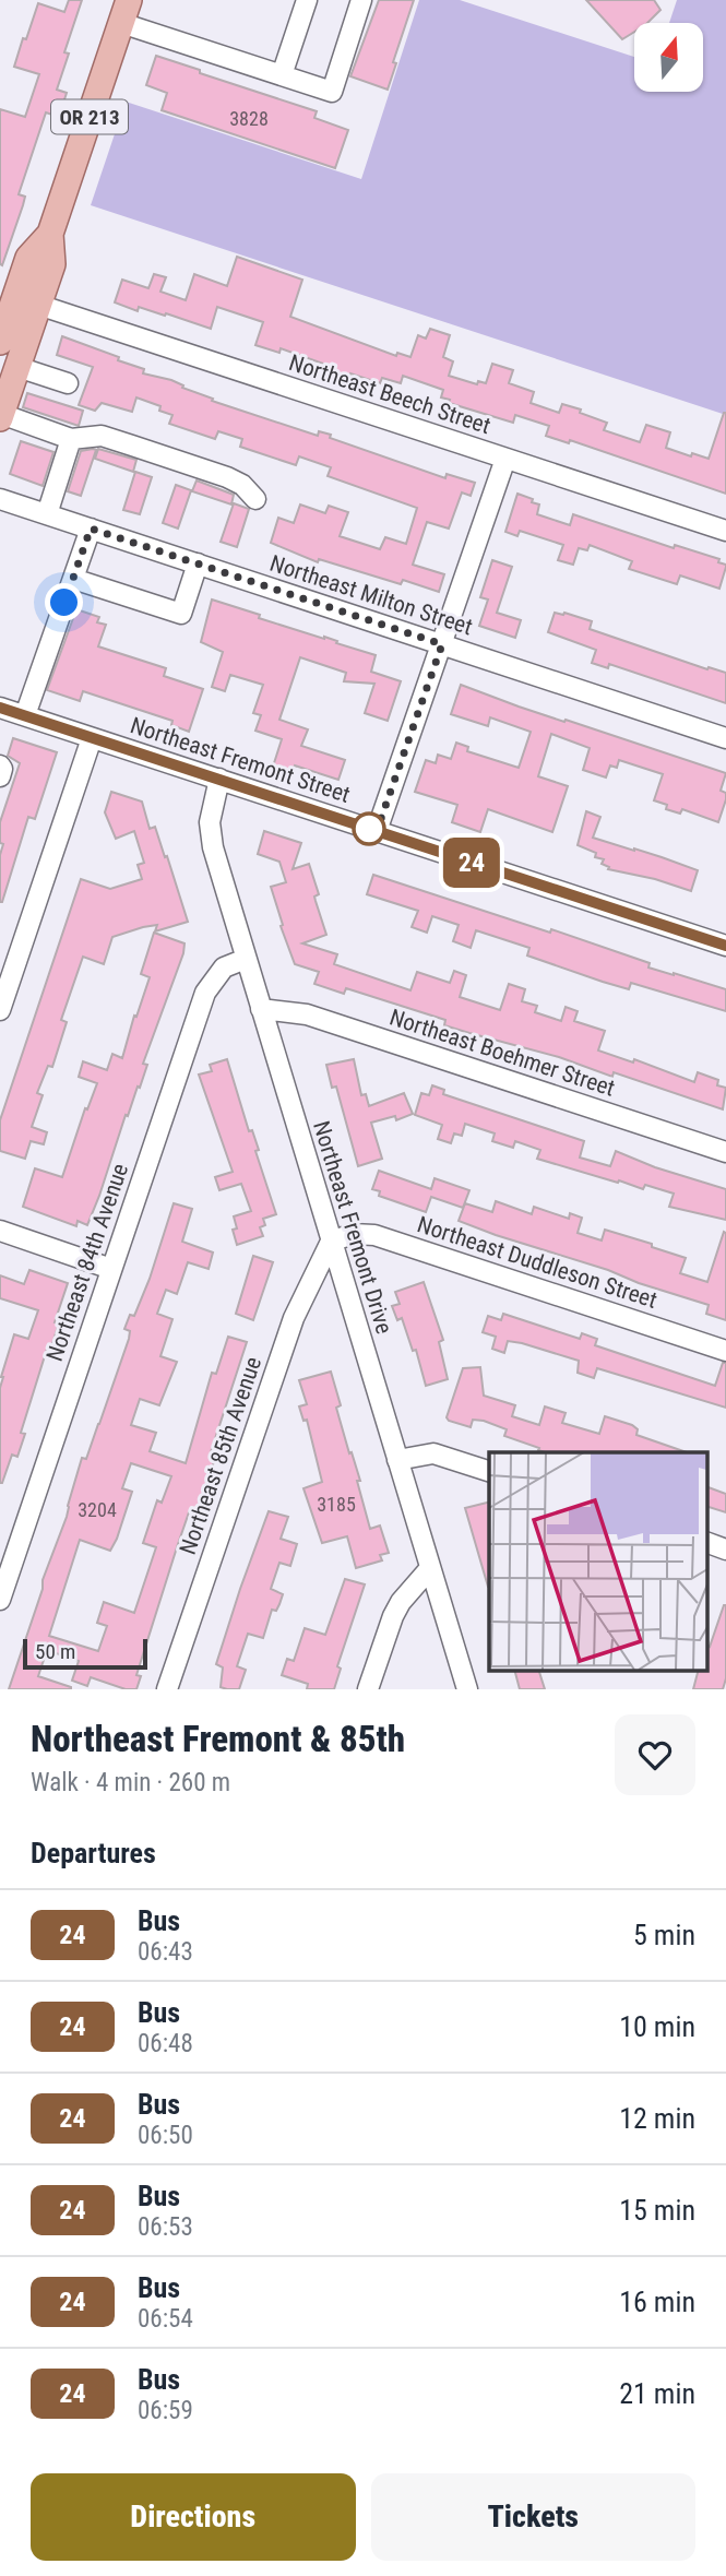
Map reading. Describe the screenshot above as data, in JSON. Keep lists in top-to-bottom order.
{
  "streets": {
    "main road": ["OR 213"],
    "street": [
      "Northeast Beech Street",
      "Northeast Milton Street",
      "Northeast Fremont Street",
      "Northeast Boehmer Street",
      "Northeast Fremont Drive",
      "Northeast 84th Avenue",
      "Northeast Duddleson Street",
      "Northeast 85th Avenue"
    ]
  },
  "crossings": [
    ["OR 213", "Northeast Beech Street"],
    ["Northeast Fremont Street", "Northeast Fremont Drive"],
    ["Northeast Boehmer Street", "Northeast Fremont Drive"],
    ["Northeast Fremont Drive", "Northeast 84th Avenue"],
    ["Northeast Fremont Drive", "Northeast Duddleson Street"],
    ["Northeast Fremont Drive", "Northeast 85th Avenue"],
    ["Northeast Duddleson Street", "Northeast 85th Avenue"]
  ],
  "lines": ["bus line 24"],
  "house_numbers": ["3828", "3185", "3204"],
  "scale_bar": "50 m",
  "north": "top",
  "page": {
    "on_map": "24",
    "scale": "50 m",
    "heading": [
      ["Northeast Fremont & 85th", "Walk · 4 min · 260 m"],
      "Departures"
    ],
    "list": [
      {
        "mark": "24",
        "name": "Bus",
        "note": "06:43",
        "value": "5 min"
      },
      {
        "mark": "24",
        "name": "Bus",
        "note": "06:48",
        "value": "10 min"
      },
      {
        "mark": "24",
        "name": "Bus",
        "note": "06:50",
        "value": "12 min"
      },
      {
        "mark": "24",
        "name": "Bus",
        "note": "06:53",
        "value": "15 min"
      },
      {
        "mark": "24",
        "name": "Bus",
        "note": "06:54",
        "value": "16 min"
      },
      {
        "mark": "24",
        "name": "Bus",
        "note": "06:59",
        "value": "21 min"
      }
    ],
    "buttons": ["Directions", "Tickets"]
  }
}
